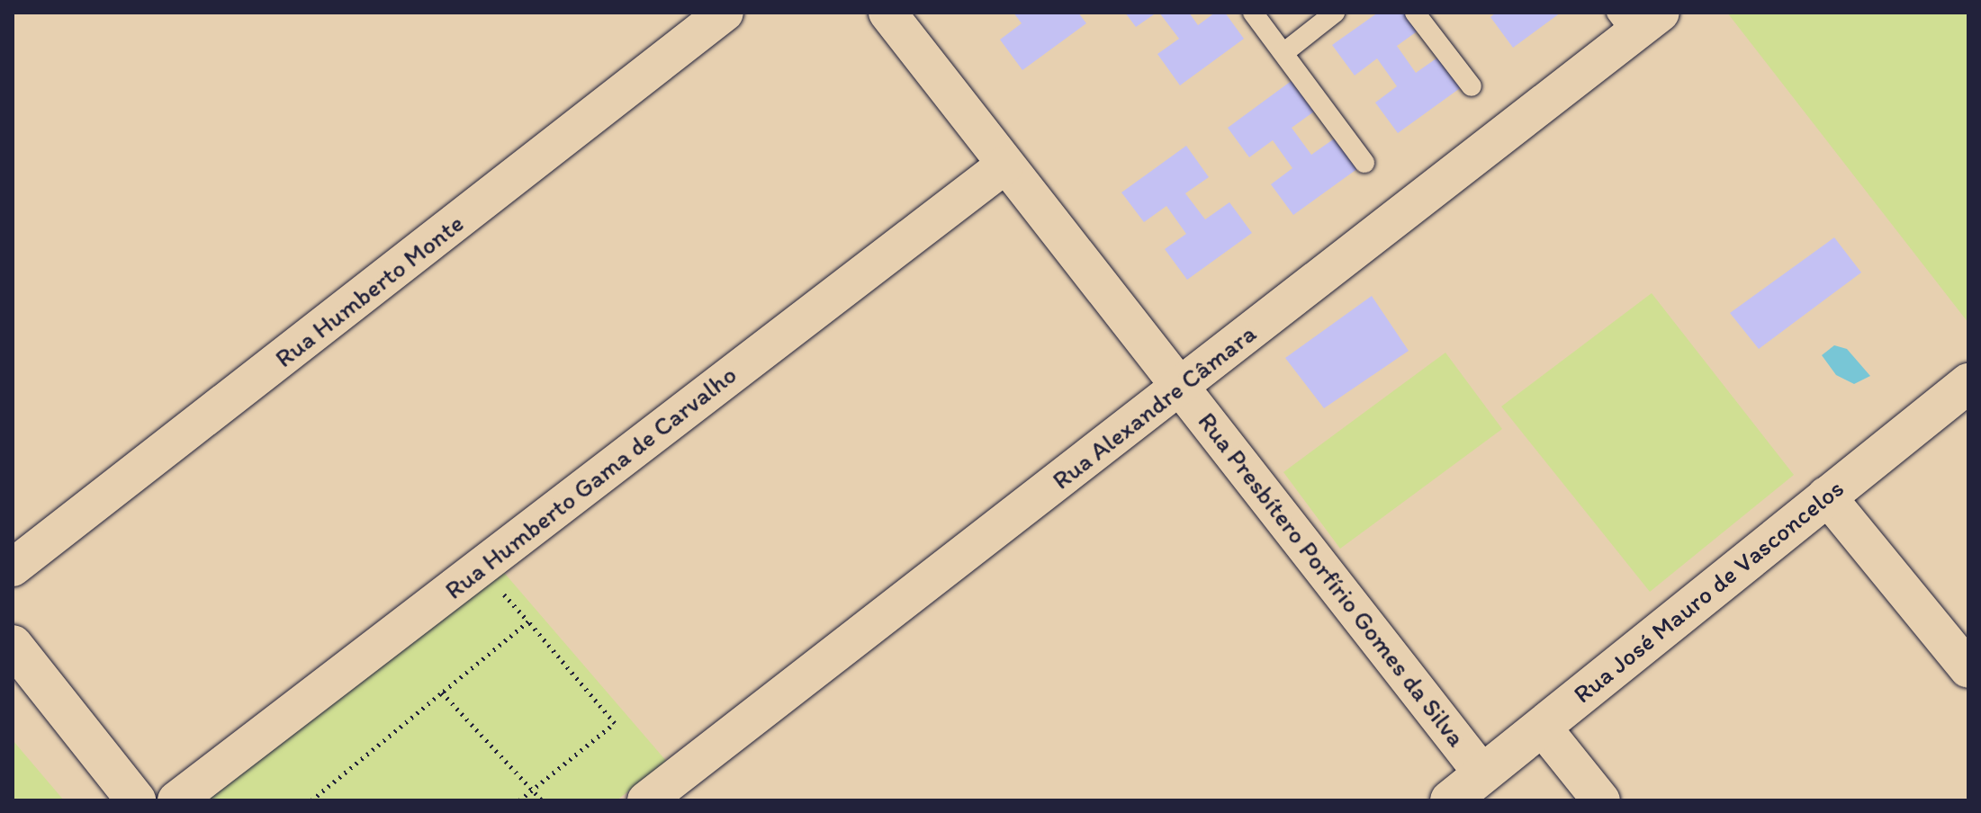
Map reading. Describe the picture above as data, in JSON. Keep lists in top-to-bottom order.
{
  "streets": {
    "street": [
      "Rua Humberto Monte",
      "Rua Alexandre Câmara",
      "Rua Humberto Gama de Carvalho",
      "Rua Presbítero Porfírio Gomes da Silva",
      "Rua José Mauro de Vasconcelos"
    ]
  },
  "crossings": [
    ["Rua Alexandre Câmara", "Rua Presbítero Porfírio Gomes da Silva"],
    ["Rua Humberto Gama de Carvalho", "Rua Presbítero Porfírio Gomes da Silva"],
    ["Rua Presbítero Porfírio Gomes da Silva", "Rua José Mauro de Vasconcelos"]
  ]
}
